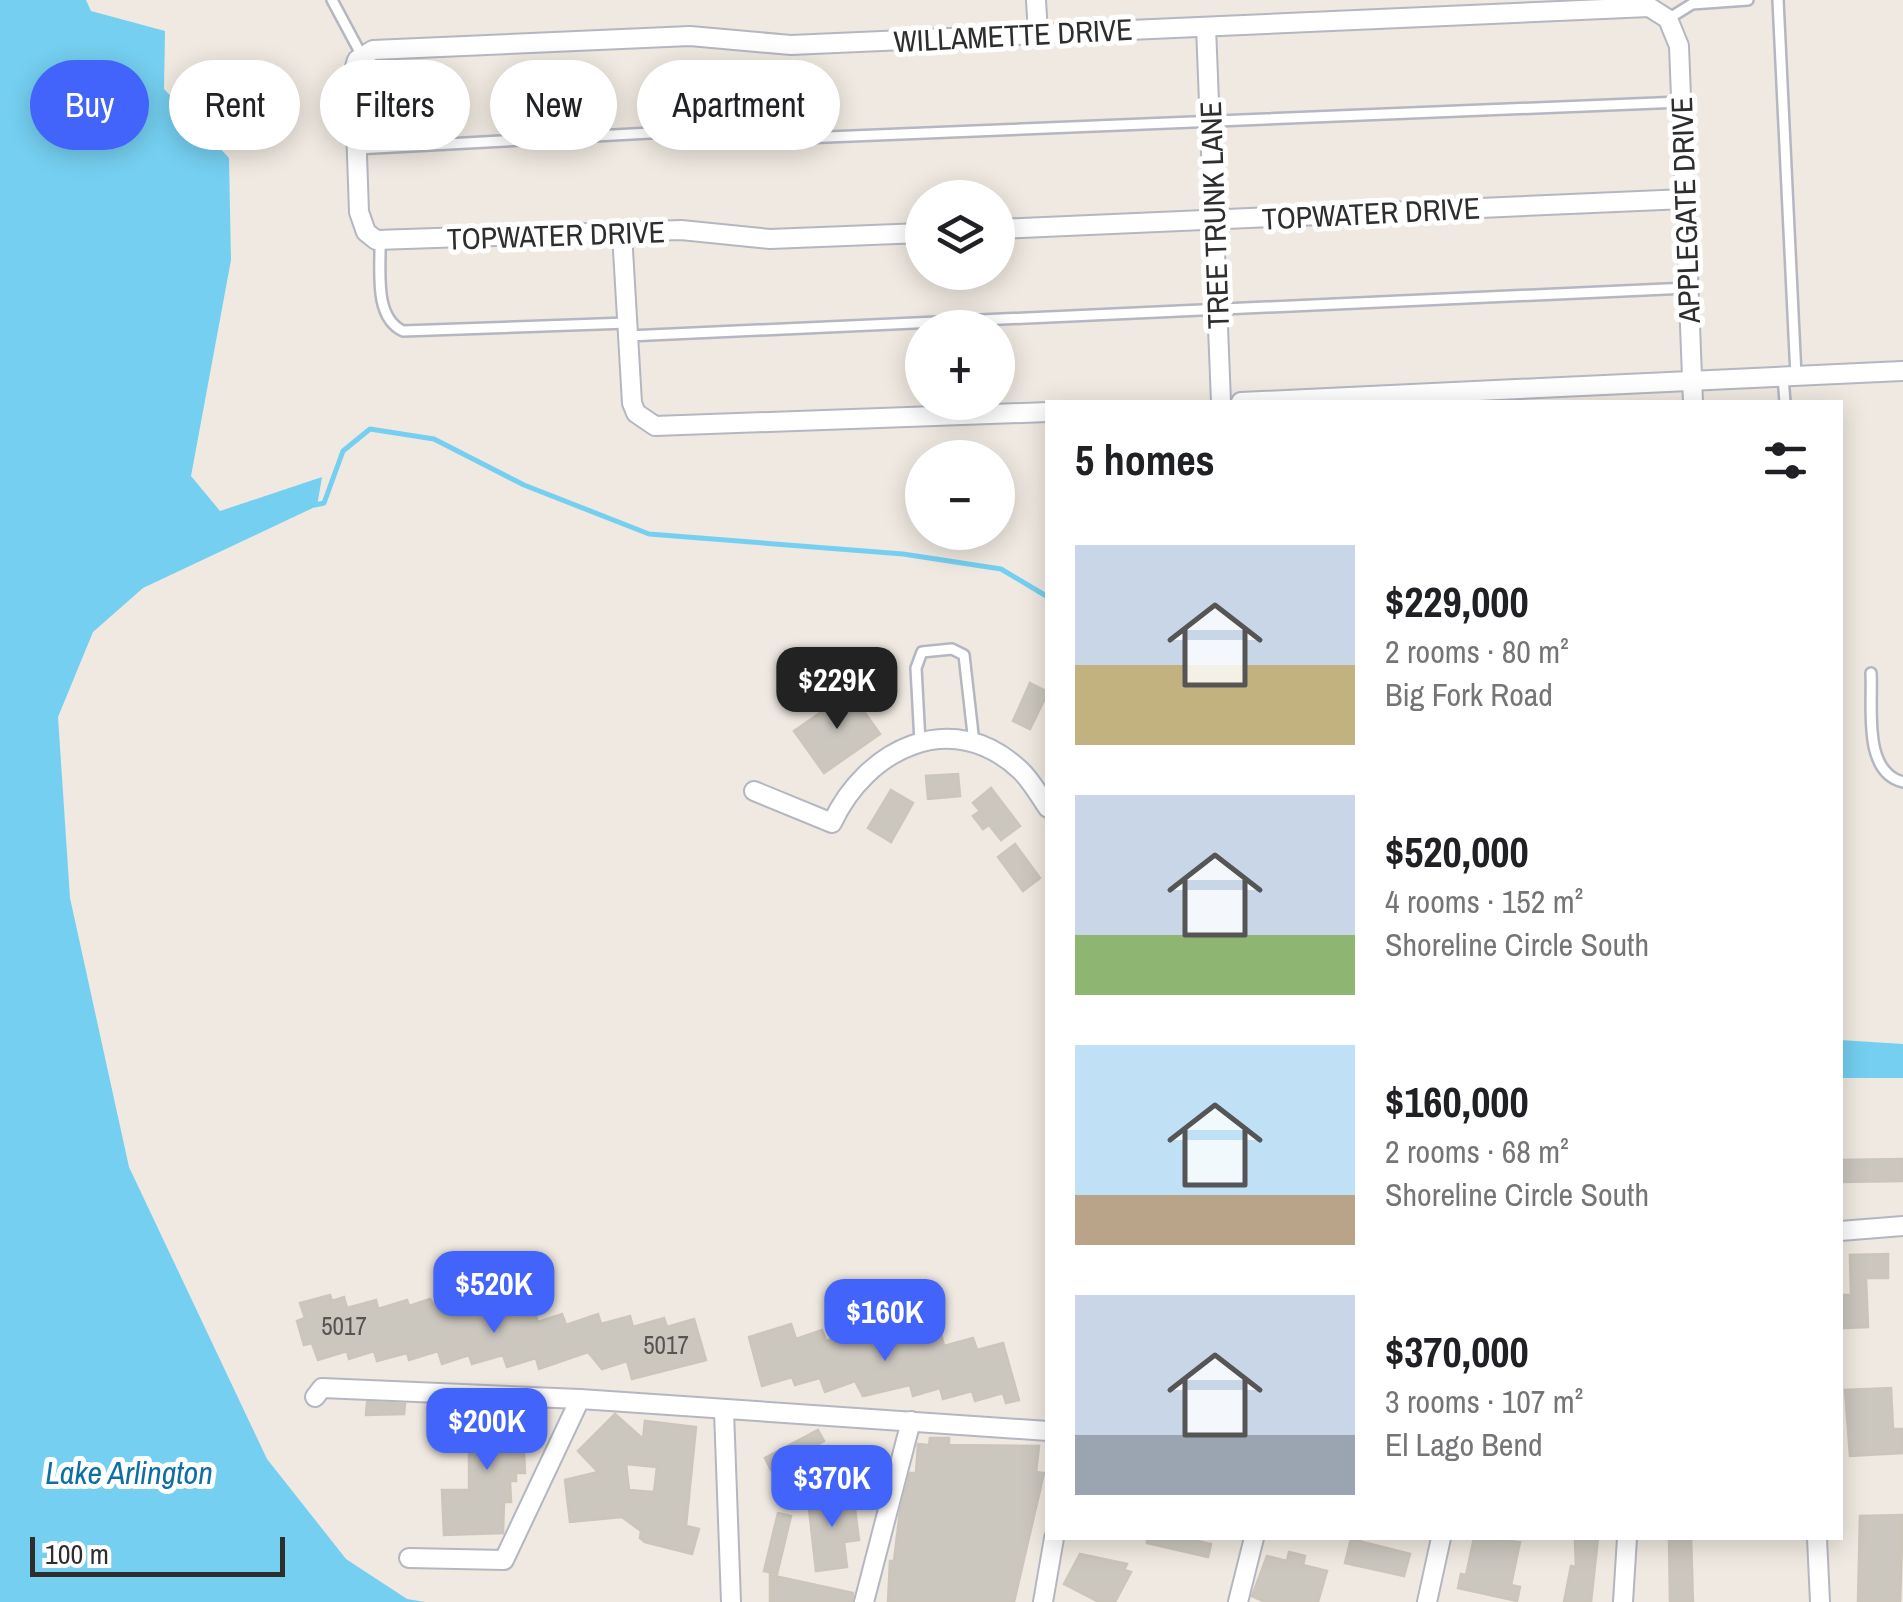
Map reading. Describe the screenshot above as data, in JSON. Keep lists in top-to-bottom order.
{
  "streets": {
    "street": [
      "WILLAMETTE DRIVE",
      "APPLEGATE DRIVE",
      "TOPWATER DRIVE",
      "TREE TRUNK LANE"
    ]
  },
  "crossings": [
    ["WILLAMETTE DRIVE", "APPLEGATE DRIVE"],
    ["WILLAMETTE DRIVE", "TREE TRUNK LANE"],
    ["APPLEGATE DRIVE", "TOPWATER DRIVE"],
    ["TOPWATER DRIVE", "TREE TRUNK LANE"]
  ],
  "water": ["Lake Arlington"],
  "house_numbers": ["5017", "5017"],
  "scale_bar": "100 m",
  "page": {
    "chip": [
      "Buy",
      "Rent",
      "Filters",
      "New",
      "Apartment"
    ],
    "map_buttons": ["+", "−"],
    "heading": "5 homes",
    "list": [
      {
        "name": "$229,000",
        "note": "2 rooms · 80 m² · Big Fork Road"
      },
      {
        "name": "$520,000",
        "note": "4 rooms · 152 m² · Shoreline Circle South"
      },
      {
        "name": "$160,000",
        "note": "2 rooms · 68 m² · Shoreline Circle South"
      },
      {
        "name": "$370,000",
        "note": "3 rooms · 107 m² · El Lago Bend"
      }
    ],
    "price": [
      "$229K",
      "$520K",
      "$160K",
      "$200K",
      "$370K"
    ],
    "scale": "100 m"
  }
}
